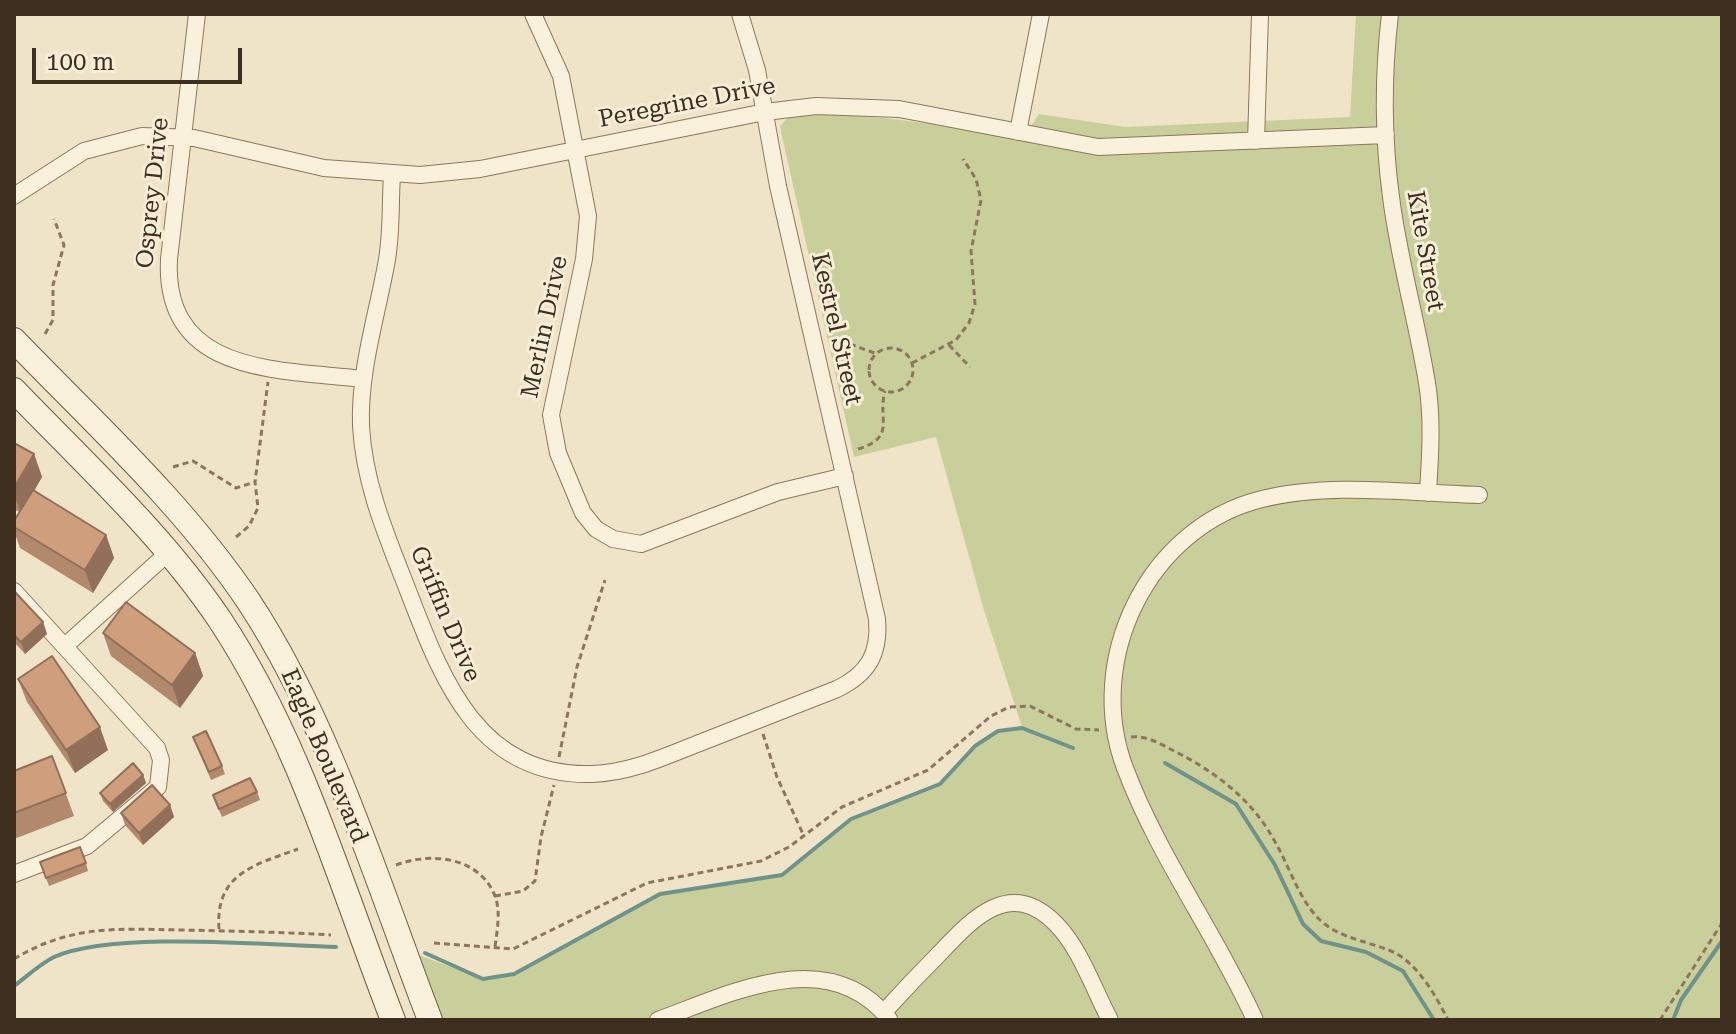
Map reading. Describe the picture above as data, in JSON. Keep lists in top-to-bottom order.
{
  "streets": {
    "street": [
      "Peregrine Drive",
      "Osprey Drive",
      "Kite Street",
      "Merlin Drive",
      "Kestrel Street",
      "Griffin Drive",
      "Eagle Boulevard"
    ]
  },
  "crossings": [
    ["Peregrine Drive", "Osprey Drive"],
    ["Peregrine Drive", "Kite Street"],
    ["Peregrine Drive", "Merlin Drive"],
    ["Peregrine Drive", "Kestrel Street"],
    ["Peregrine Drive", "Griffin Drive"],
    ["Osprey Drive", "Griffin Drive"],
    ["Merlin Drive", "Kestrel Street"],
    ["Kestrel Street", "Griffin Drive"]
  ],
  "scale_bar": "100 m"
}
